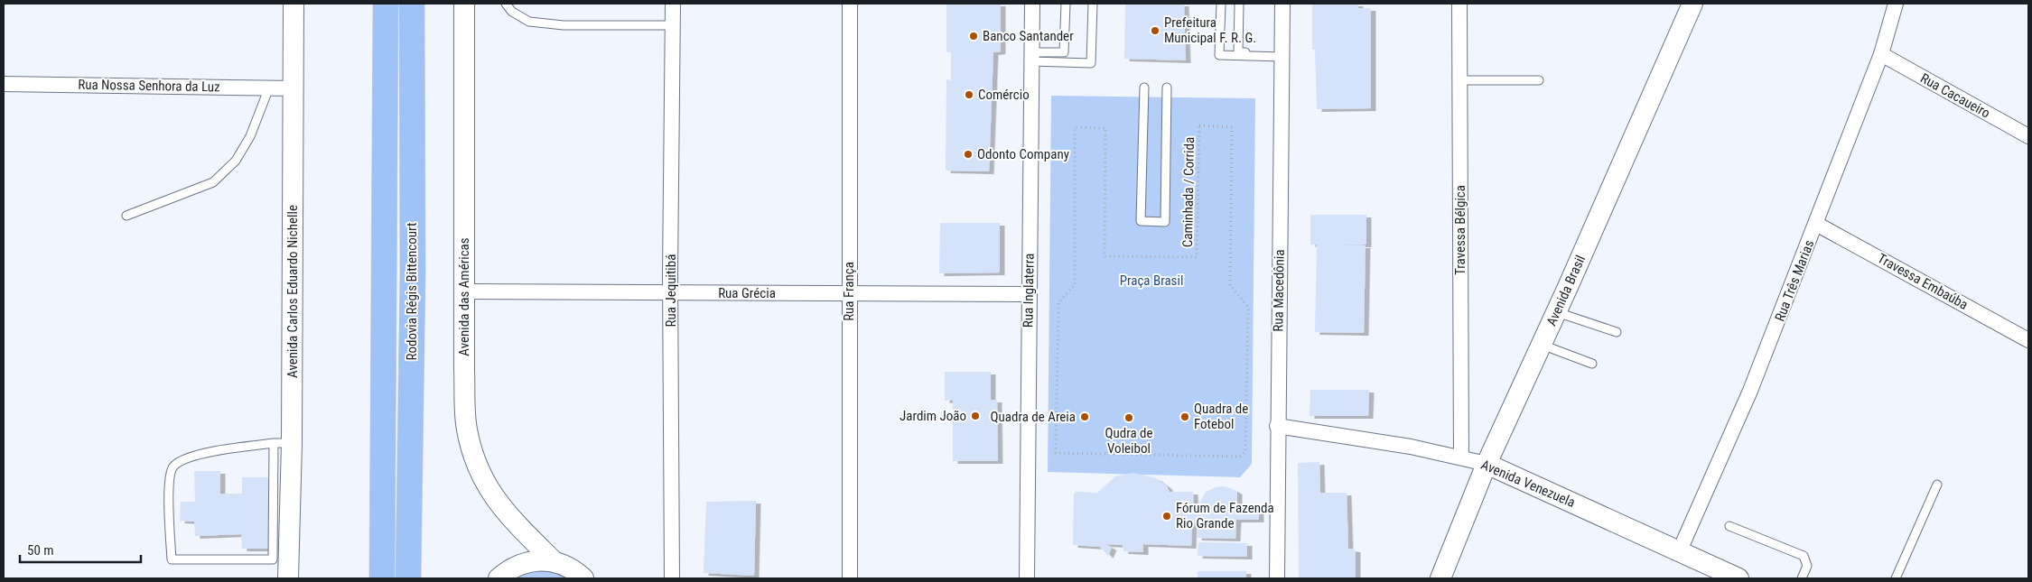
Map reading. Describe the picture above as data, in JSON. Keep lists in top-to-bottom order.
{
  "streets": {
    "highway": ["Rodovia Régis Bittencourt"],
    "main road": [
      "Avenida Brasil",
      "Avenida Carlos Eduardo Nichelle",
      "Avenida das Américas",
      "Avenida Venezuela"
    ],
    "street": [
      "Rua Nossa Senhora da Luz",
      "Rua Cacaueiro",
      "Travessa Bélgica",
      "Rua Três Marias",
      "Travessa Embaúba",
      "Rua Jequitibá",
      "Rua Inglaterra",
      "Rua Macedônia",
      "Rua França",
      "Rua Grécia"
    ],
    "path": ["Caminhada / Corrida"]
  },
  "crossings": [
    ["Rua Nossa Senhora da Luz", "Avenida Carlos Eduardo Nichelle"],
    ["Rua Cacaueiro", "Rua Três Marias"],
    ["Travessa Bélgica", "Avenida Venezuela"],
    ["Rua Três Marias", "Travessa Embaúba"],
    ["Rua Três Marias", "Avenida Venezuela"],
    ["Rua Jequitibá", "Rua Grécia"],
    ["Rua Inglaterra", "Rua Grécia"],
    ["Rua Macedônia", "Avenida Venezuela"],
    ["Avenida Brasil", "Avenida Venezuela"],
    ["Rua França", "Rua Grécia"],
    ["Rua Grécia", "Avenida das Américas"]
  ],
  "parks": ["Praça Brasil"],
  "places": [
    "Prefeitura Municipal F. R. G.",
    "Banco Santander",
    "Comércio",
    "Odonto Company",
    "Jardim João",
    "Quadra de Areia",
    "Quadra de Fotebol",
    "Qudra de Voleibol",
    "Fórum de Fazenda Rio Grande"
  ],
  "scale_bar": "50 m"
}
